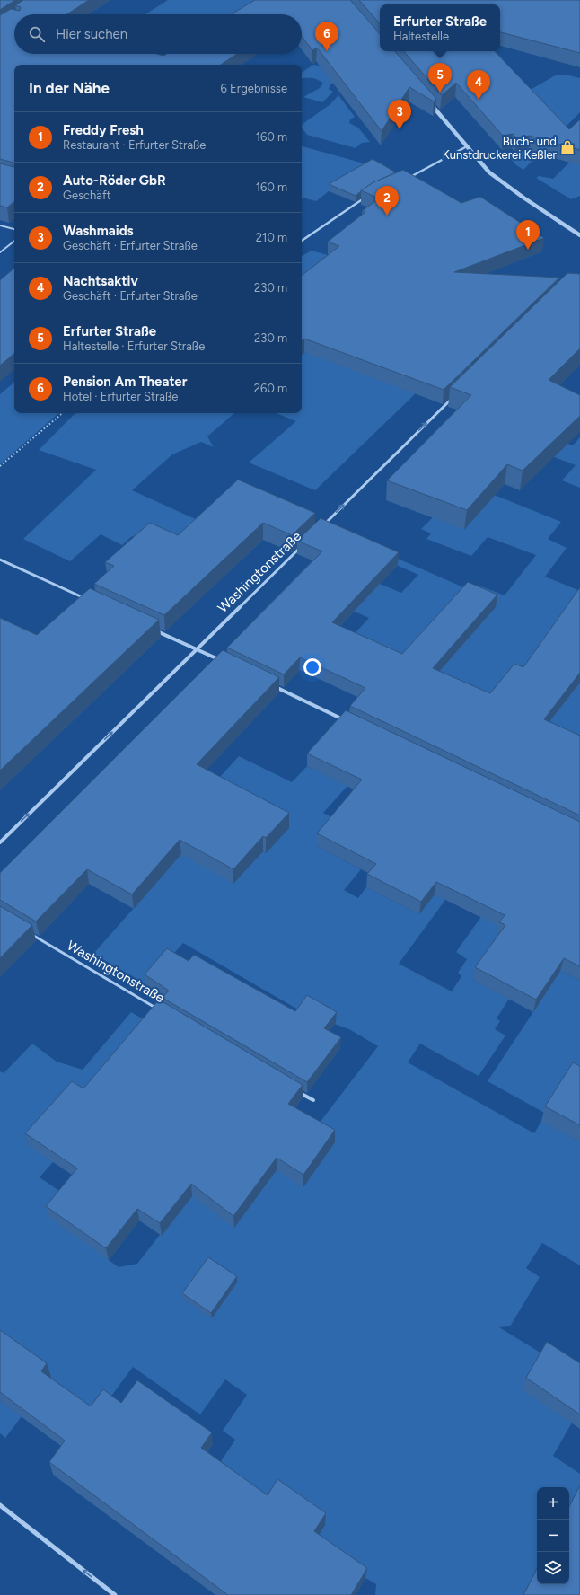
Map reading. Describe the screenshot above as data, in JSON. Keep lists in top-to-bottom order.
{
  "streets": {
    "street": ["Washingtonstraße"]
  },
  "one_way": ["Washingtonstraße"],
  "places": {
    "shop": ["Buch- und Kunstdruckerei Keßler"]
  },
  "page": {
    "popup": ["Erfurter Straße", "Haltestelle"],
    "search": "Hier suchen",
    "pins": [
      "6",
      "5",
      "4",
      "3",
      "2",
      "1"
    ],
    "heading": ["In der Nähe", "6 Ergebnisse"],
    "list": [
      {
        "mark": "1",
        "name": "Freddy Fresh",
        "note": "Restaurant · Erfurter Straße",
        "value": "160 m"
      },
      {
        "mark": "2",
        "name": "Auto-Röder GbR",
        "note": "Geschäft",
        "value": "160 m"
      },
      {
        "mark": "3",
        "name": "Washmaids",
        "note": "Geschäft · Erfurter Straße",
        "value": "210 m"
      },
      {
        "mark": "4",
        "name": "Nachtsaktiv",
        "note": "Geschäft · Erfurter Straße",
        "value": "230 m"
      },
      {
        "mark": "5",
        "name": "Erfurter Straße",
        "note": "Haltestelle · Erfurter Straße",
        "value": "230 m"
      },
      {
        "mark": "6",
        "name": "Pension Am Theater",
        "note": "Hotel · Erfurter Straße",
        "value": "260 m"
      }
    ],
    "map_buttons": ["+", "−"]
  }
}
